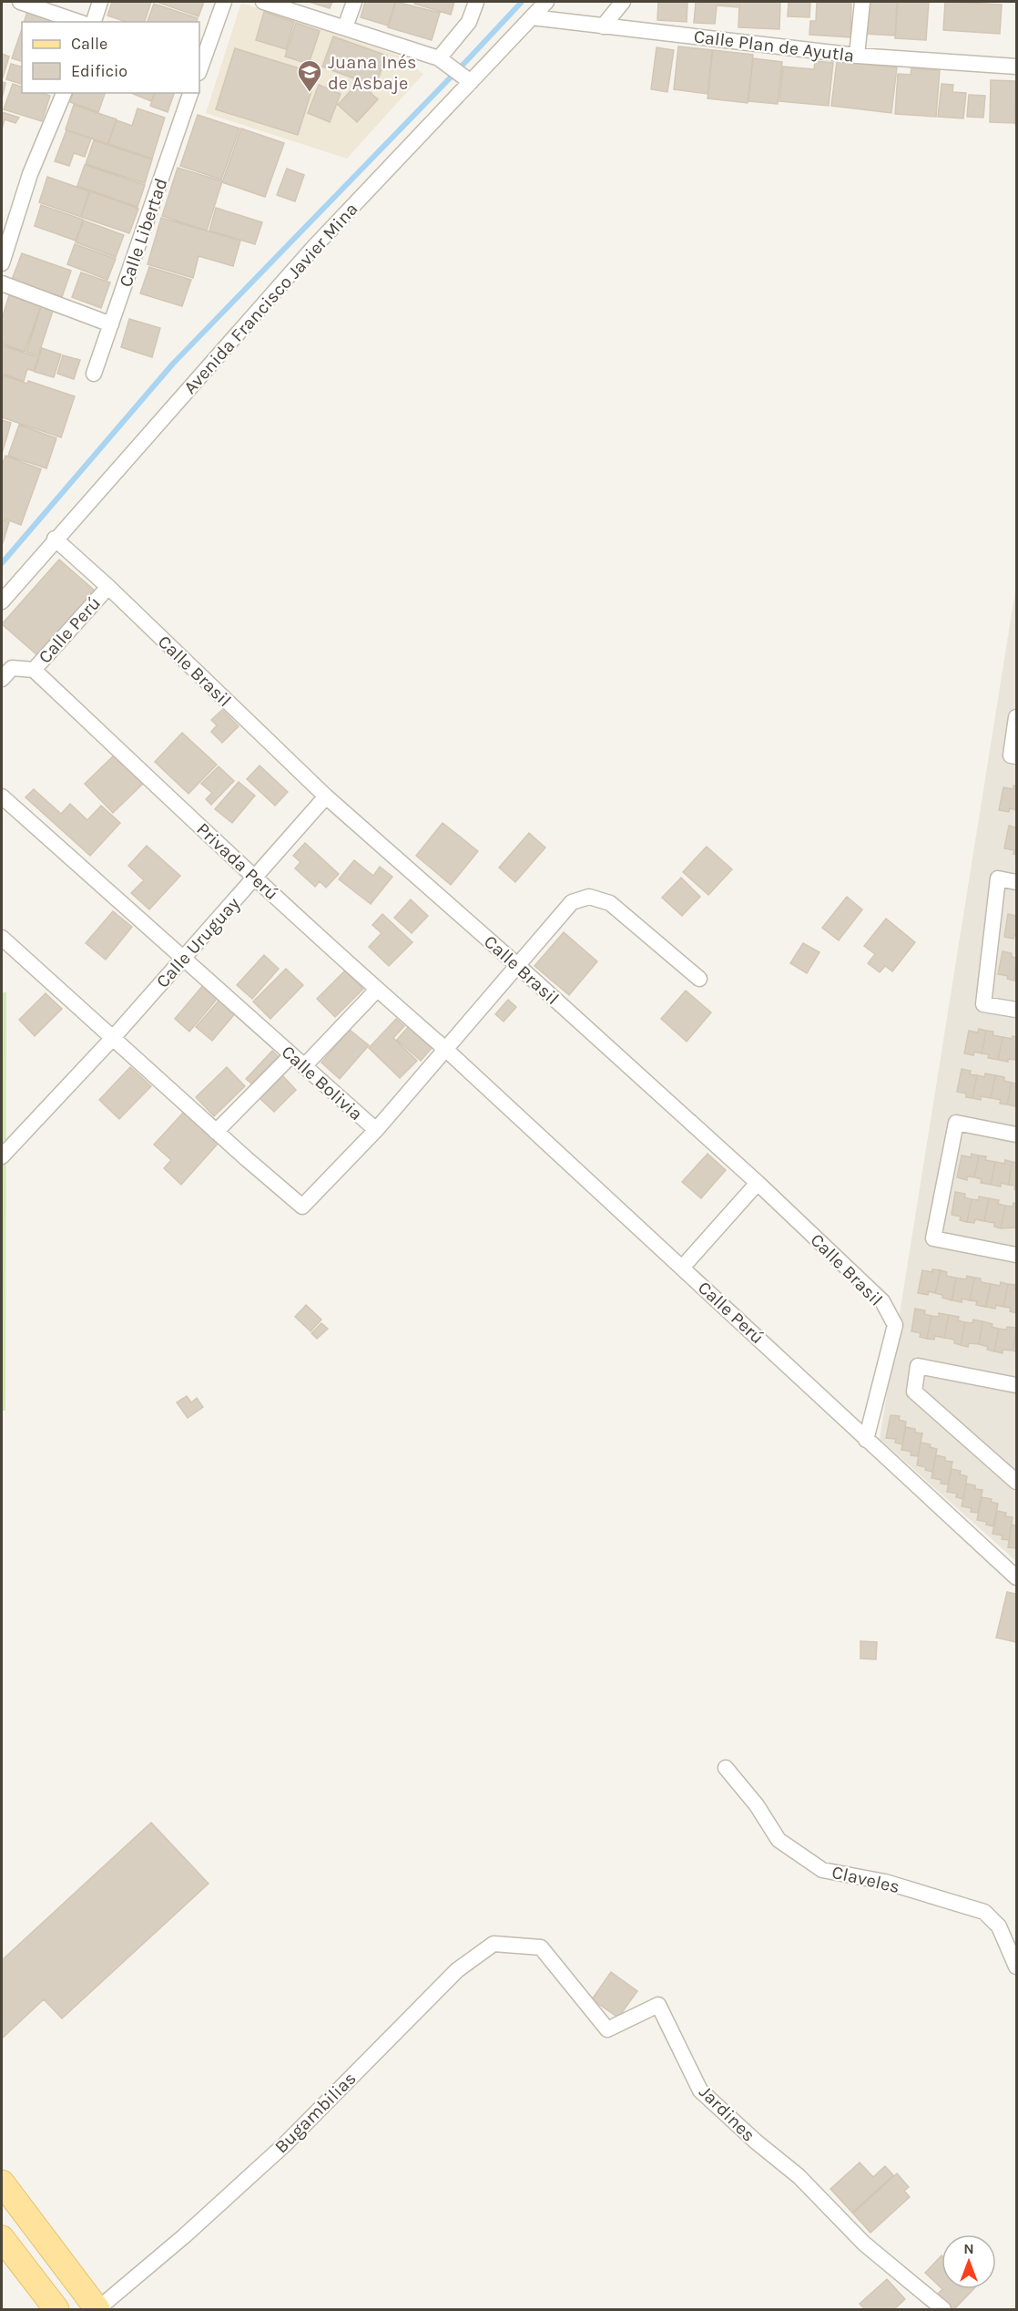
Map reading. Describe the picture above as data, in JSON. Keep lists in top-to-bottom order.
{
  "streets": {
    "street": [
      "Calle Plan de Ayutla",
      "Calle Libertad",
      "Avenida Francisco Javier Mina",
      "Calle Perú",
      "Calle Brasil",
      "Privada Perú",
      "Calle Uruguay",
      "Calle Bolivia",
      "Claveles",
      "Bugambilias",
      "Jardines"
    ]
  },
  "crossings": [
    ["Calle Plan de Ayutla", "Avenida Francisco Javier Mina"],
    ["Avenida Francisco Javier Mina", "Calle Brasil"],
    ["Calle Perú", "Calle Brasil"],
    ["Calle Perú", "Privada Perú"],
    ["Calle Perú", "Calle Bolivia"],
    ["Calle Brasil", "Calle Uruguay"],
    ["Calle Brasil", "Calle Bolivia"],
    ["Privada Perú", "Calle Uruguay"],
    ["Privada Perú", "Calle Bolivia"],
    ["Calle Uruguay", "Calle Bolivia"],
    ["Bugambilias", "Jardines"]
  ],
  "places": {
    "school or university": ["Juana Inés de Asbaje"]
  },
  "legend": ["Calle", "Edificio"],
  "north": "top"
}
